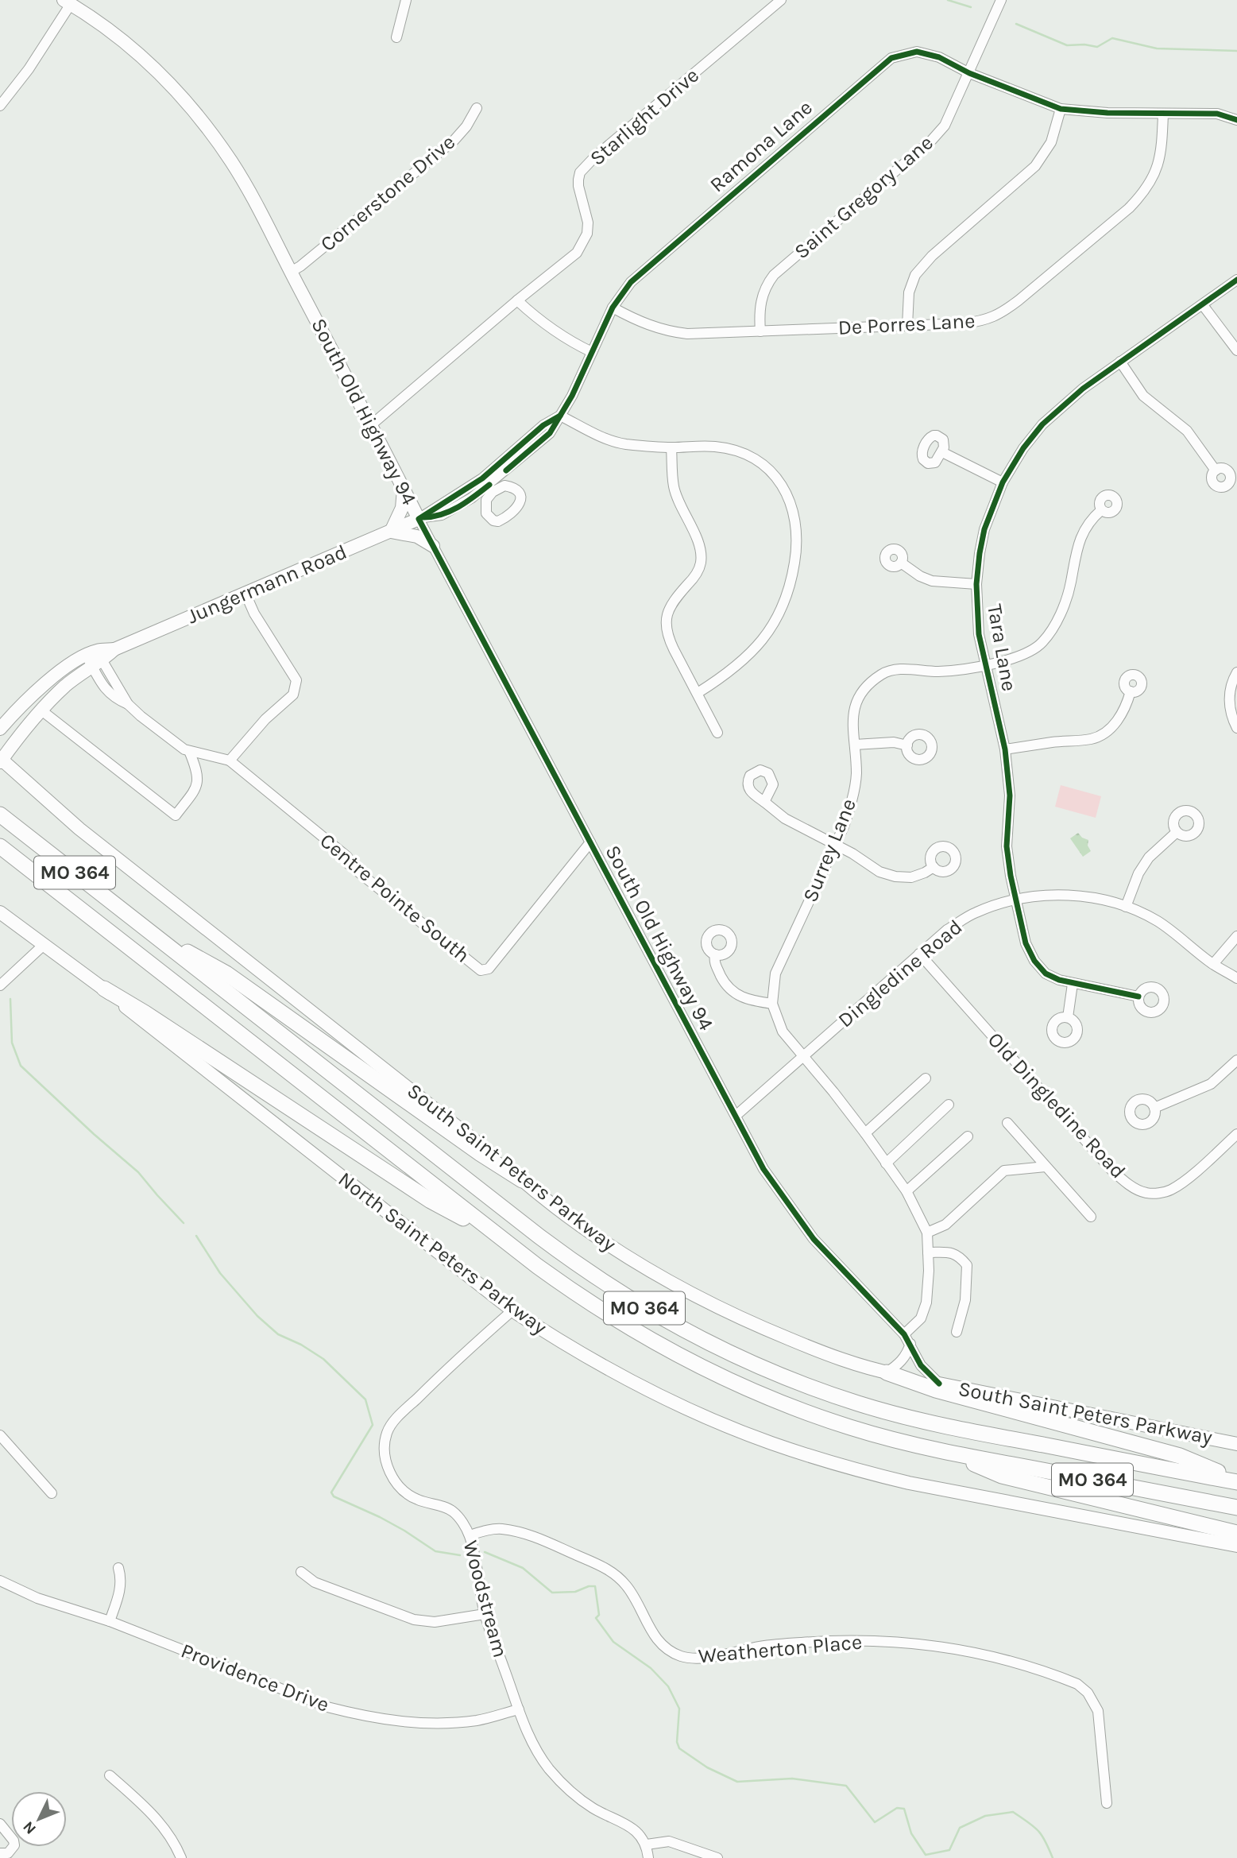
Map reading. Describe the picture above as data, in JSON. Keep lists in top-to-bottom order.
{
  "streets": {
    "highway": ["MO 364"],
    "main road": [
      "South Old Highway 94",
      "Jungermann Road",
      "South Saint Peters Parkway",
      "North Saint Peters Parkway"
    ],
    "street": [
      "Starlight Drive",
      "Ramona Lane",
      "Cornerstone Drive",
      "Saint Gregory Lane",
      "De Porres Lane",
      "Tara Lane",
      "Surrey Lane",
      "Centre Pointe South",
      "Dingledine Road",
      "Old Dingledine Road",
      "Woodstream",
      "Weatherton Place",
      "Providence Drive"
    ]
  },
  "crossings": [
    ["Ramona Lane", "Saint Gregory Lane"],
    ["Ramona Lane", "De Porres Lane"],
    ["Ramona Lane", "South Old Highway 94"],
    ["Ramona Lane", "Jungermann Road"],
    ["Cornerstone Drive", "South Old Highway 94"],
    ["Saint Gregory Lane", "De Porres Lane"],
    ["South Old Highway 94", "Jungermann Road"],
    ["South Old Highway 94", "Centre Pointe South"],
    ["South Old Highway 94", "Dingledine Road"],
    ["South Old Highway 94", "South Saint Peters Parkway"],
    ["Jungermann Road", "Centre Pointe South"],
    ["Jungermann Road", "South Saint Peters Parkway"],
    ["Tara Lane", "Surrey Lane"],
    ["Tara Lane", "Dingledine Road"],
    ["Dingledine Road", "Old Dingledine Road"],
    ["North Saint Peters Parkway", "Woodstream"],
    ["Woodstream", "Weatherton Place"],
    ["Woodstream", "Providence Drive"]
  ],
  "north": "bottom left"
}
